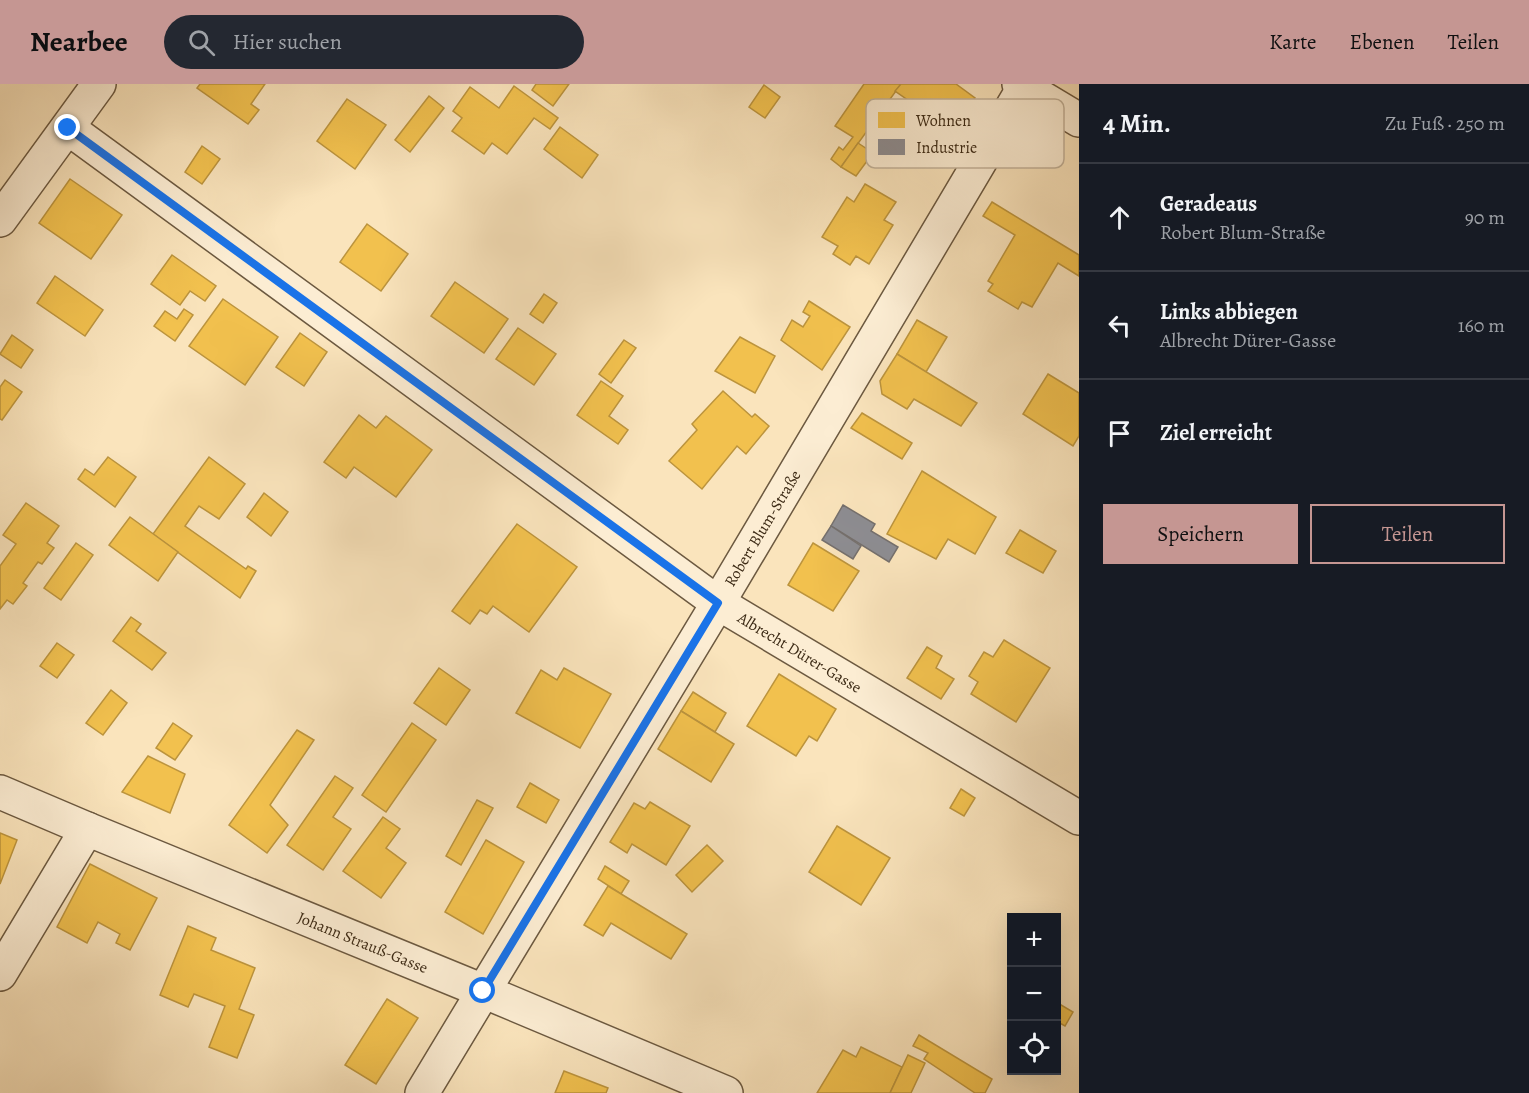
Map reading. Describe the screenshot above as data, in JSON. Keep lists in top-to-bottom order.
{
  "streets": {
    "street": ["Robert Blum-Straße", "Albrecht Dürer-Gasse", "Johann Strauß-Gasse"]
  },
  "crossings": [
    ["Robert Blum-Straße", "Albrecht Dürer-Gasse"],
    ["Robert Blum-Straße", "Johann Strauß-Gasse"]
  ],
  "legend": ["Wohnen", "Industrie"],
  "page": {
    "header": "Nearbee",
    "search": "Hier suchen",
    "nav": ["Karte", "Ebenen", "Teilen"],
    "heading": ["4 Min.", "Zu Fuß · 250 m"],
    "list": [
      ["Geradeaus", "Robert Blum-Straße", "90 m"],
      ["Links abbiegen", "Albrecht Dürer-Gasse", "160 m"],
      "Ziel erreicht"
    ],
    "buttons": ["Speichern", "Teilen"],
    "map_buttons": ["+", "−"]
  }
}
